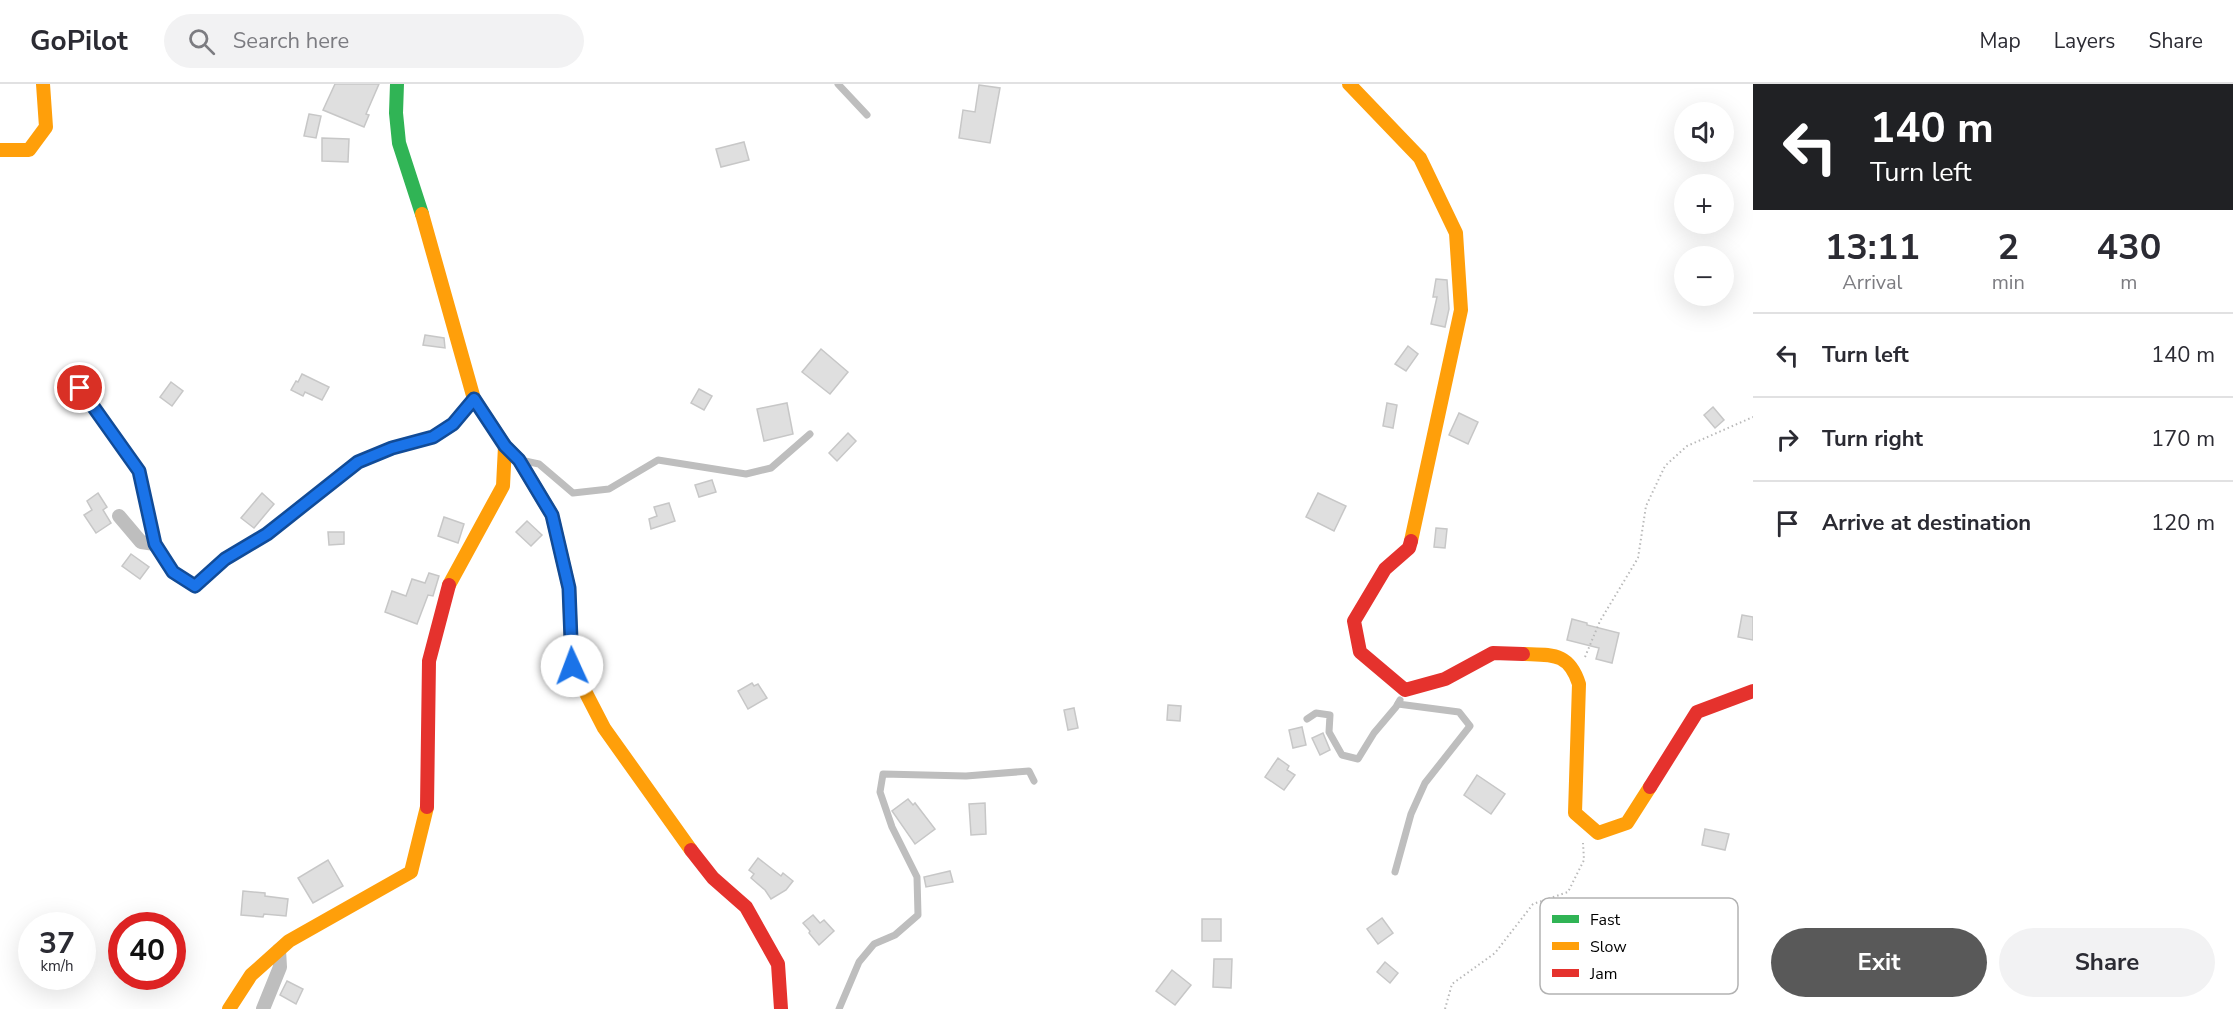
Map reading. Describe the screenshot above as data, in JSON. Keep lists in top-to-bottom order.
{
  "legend": ["Fast", "Slow", "Jam"],
  "page": {
    "header": "GoPilot",
    "search": "Search here",
    "nav": ["Map", "Layers", "Share"],
    "turn": ["140 m", "Turn left"],
    "map_buttons": ["+", "−"],
    "eta": [
      "13:11",
      "Arrival",
      "2",
      "min",
      "430",
      "m"
    ],
    "list": [
      {
        "name": "Turn left",
        "value": "140 m"
      },
      {
        "name": "Turn right",
        "value": "170 m"
      },
      {
        "name": "Arrive at destination",
        "value": "120 m"
      }
    ],
    "speed": "37 km/h",
    "limit": "40",
    "buttons": ["Exit", "Share"]
  }
}
